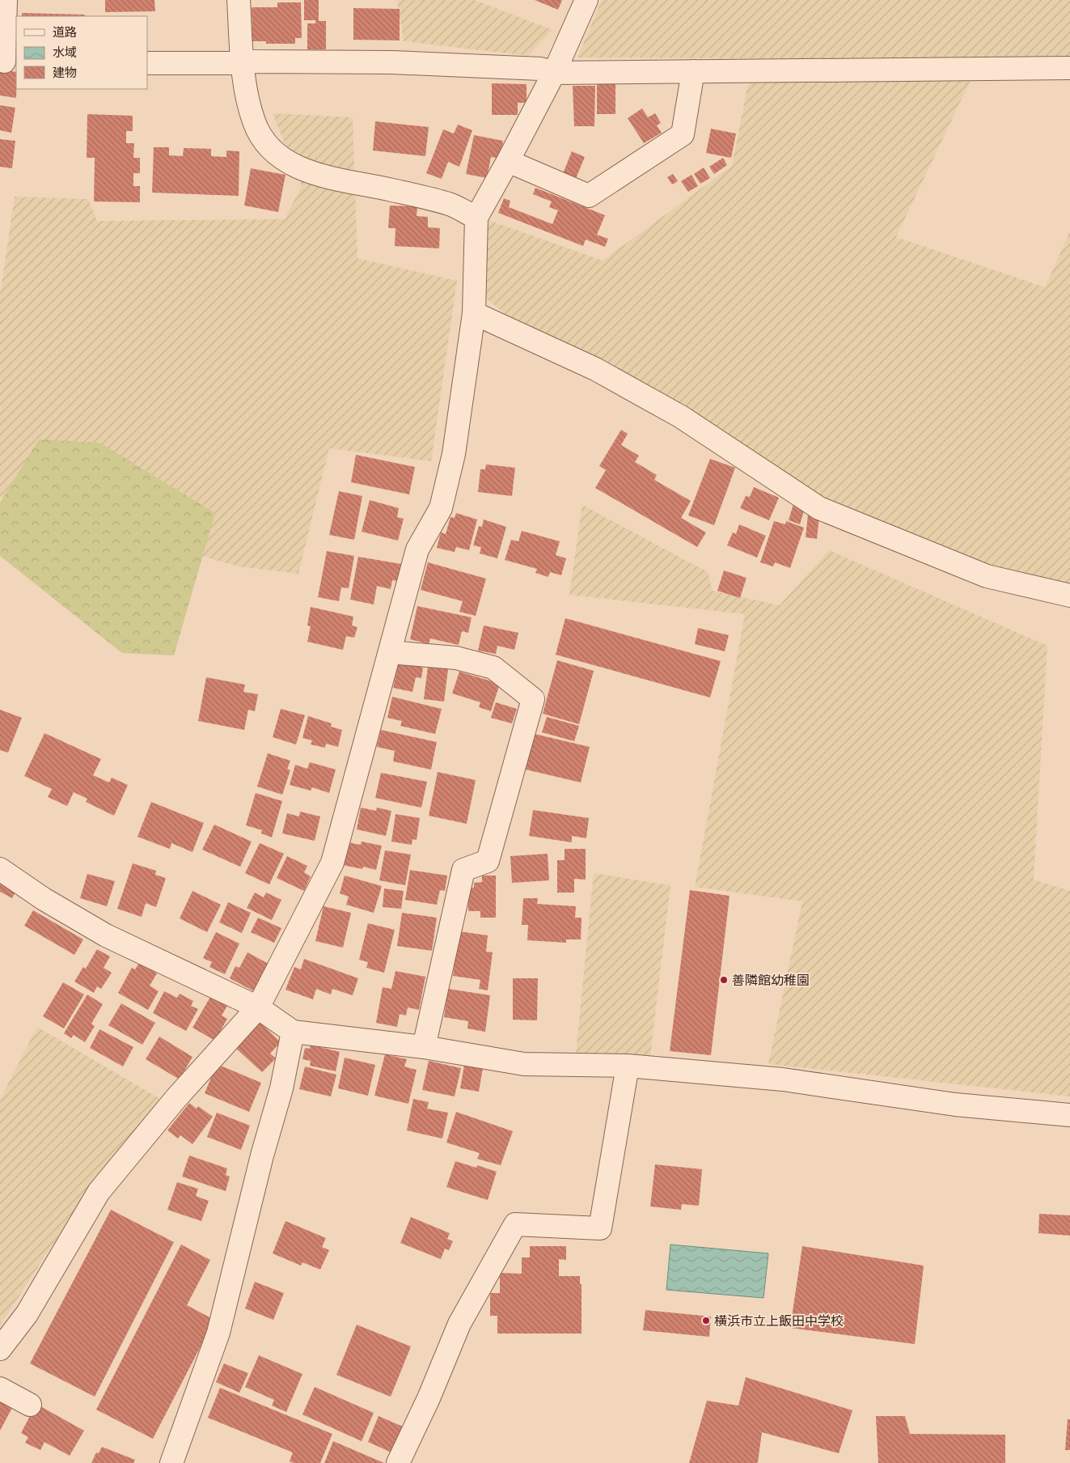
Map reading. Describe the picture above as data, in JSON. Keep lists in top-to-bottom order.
{
  "places": ["善隣館幼稚園", "横浜市立上飯田中学校"],
  "legend": ["道路", "水域", "建物"]
}
